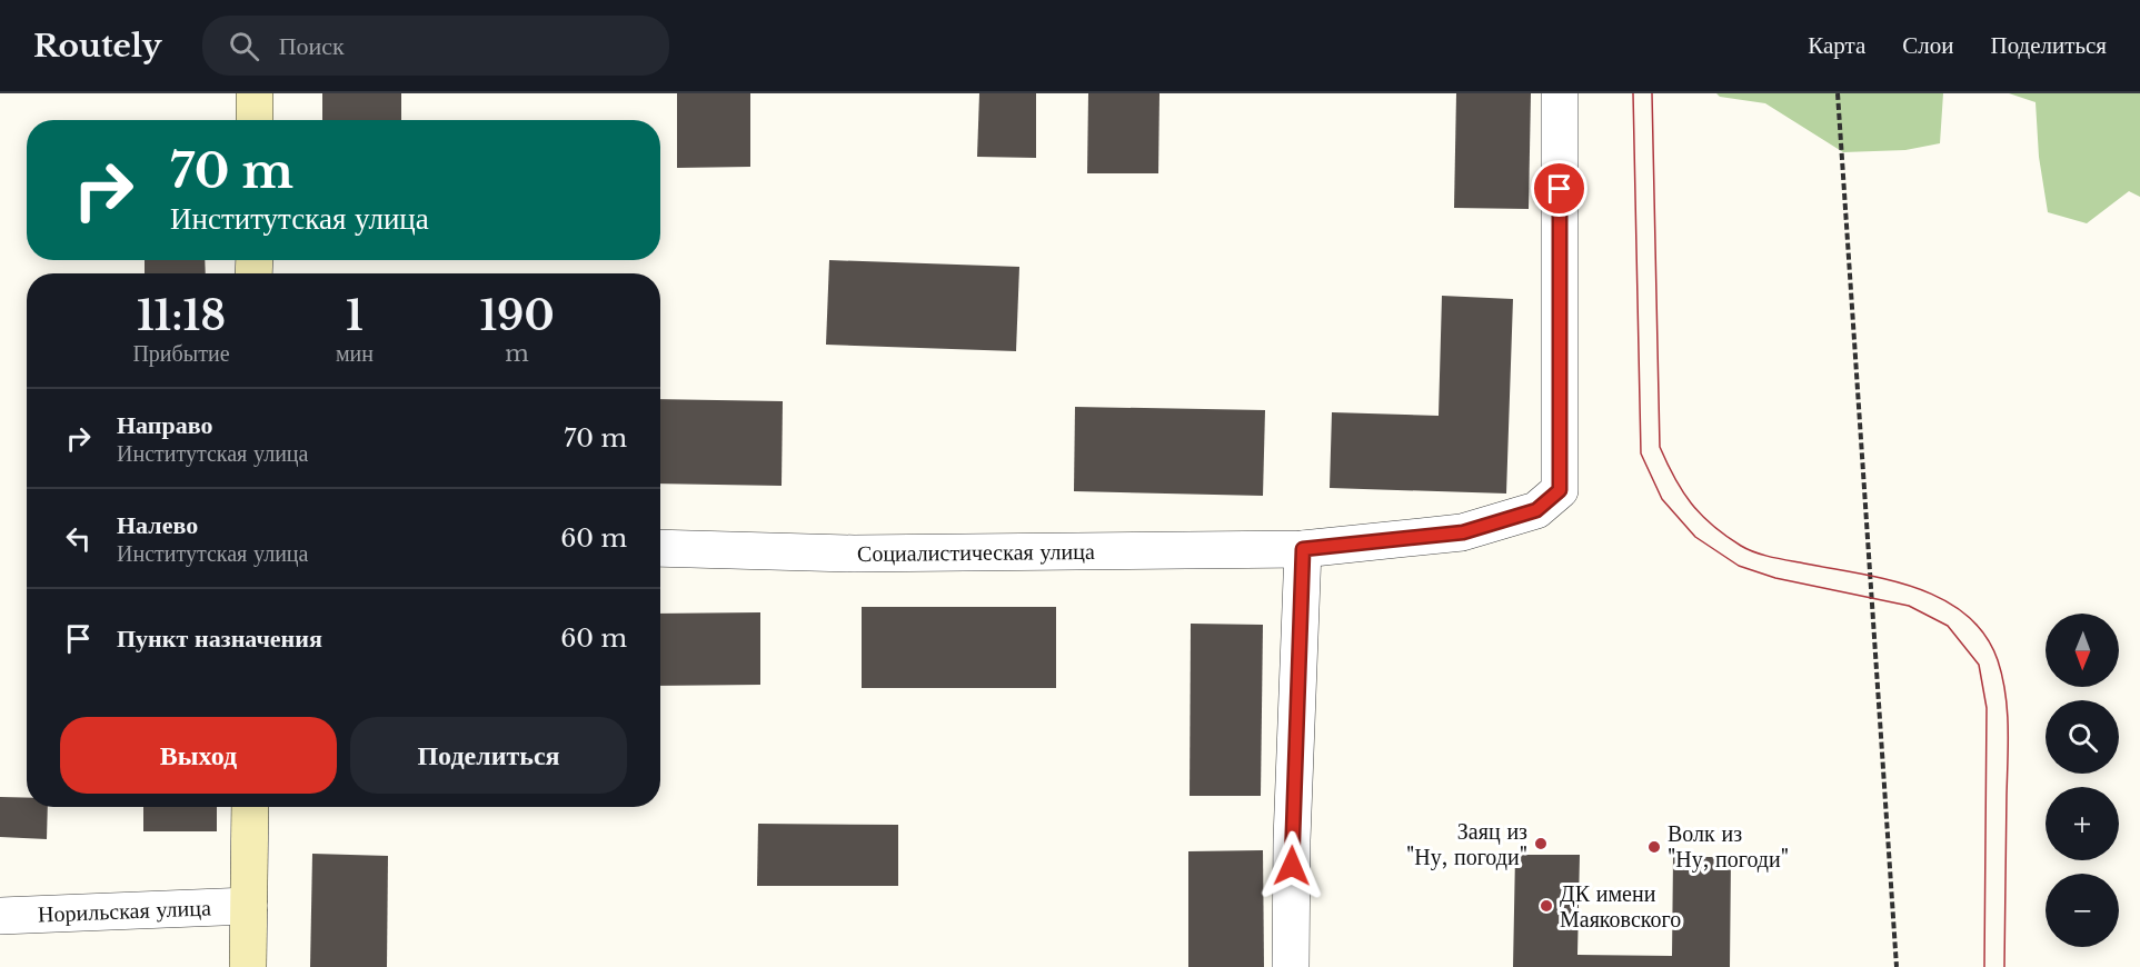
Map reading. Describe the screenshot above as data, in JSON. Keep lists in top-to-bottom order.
{
  "streets": {
    "street": ["Социалистическая улица", "Норильская улица"]
  },
  "places": ["Заяц из \"Ну, погоди\"", "Волк из \"Ну, погоди\"", "ДК имени Маяковского"],
  "north": "bottom",
  "page": {
    "header": "Routely",
    "search": "Поиск",
    "nav": ["Карта", "Слои", "Поделиться"],
    "turn": ["70 m", "Институтская улица"],
    "eta": [
      "11:18",
      "Прибытие",
      "1",
      "мин",
      "190",
      "m"
    ],
    "list": [
      {
        "name": "Направо",
        "note": "Институтская улица",
        "value": "70 m"
      },
      {
        "name": "Налево",
        "note": "Институтская улица",
        "value": "60 m"
      },
      {
        "name": "Пункт назначения",
        "value": "60 m"
      }
    ],
    "map_buttons": ["+", "−"],
    "buttons": ["Выход", "Поделиться"]
  }
}
